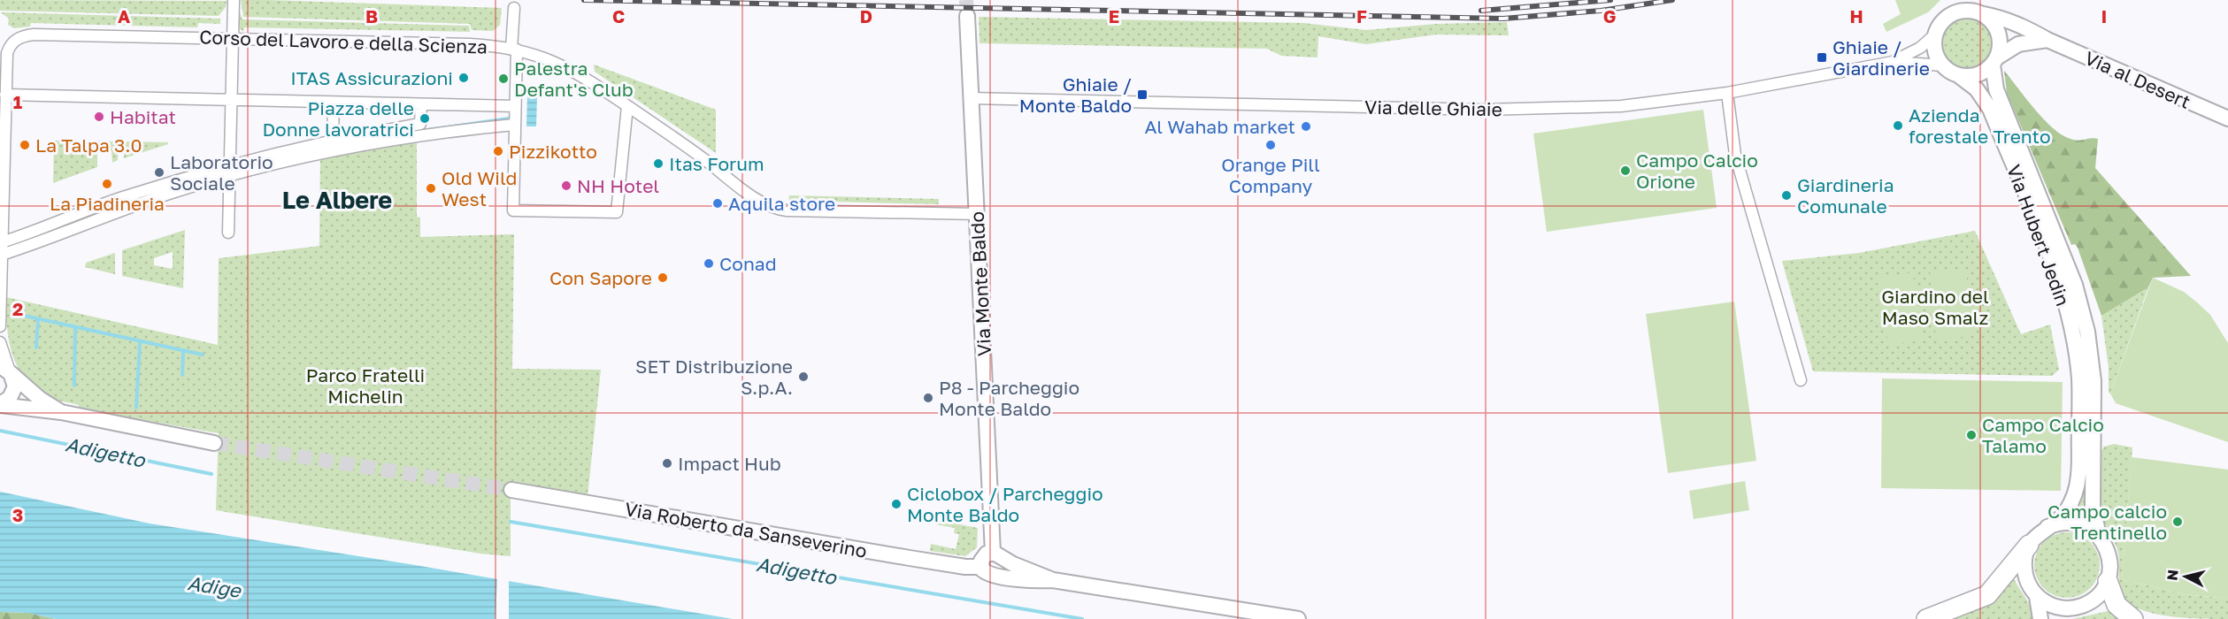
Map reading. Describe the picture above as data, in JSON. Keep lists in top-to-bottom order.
{
  "streets": {
    "street": [
      "Corso del Lavoro e della Scienza",
      "Via al Desert",
      "Via delle Ghiaie",
      "Via Hubert Jedin",
      "Via Monte Baldo",
      "Via Roberto da Sanseverino"
    ]
  },
  "crossings": [
    ["Corso del Lavoro e della Scienza", "Via Monte Baldo"],
    ["Via al Desert", "Via delle Ghiaie"],
    ["Via al Desert", "Via Hubert Jedin"],
    ["Via delle Ghiaie", "Via Hubert Jedin"],
    ["Via delle Ghiaie", "Via Monte Baldo"],
    ["Via Monte Baldo", "Via Roberto da Sanseverino"]
  ],
  "districts": ["Le Albere"],
  "water": ["Adigetto", "Adige"],
  "parks": ["Giardino del Maso Smalz", "Parco Fratelli Michelin"],
  "places": {
    "transit": ["Ghiaie / Giardinerie", "Ghiaie / Monte Baldo"],
    "other": [
      "ITAS Assicurazioni",
      "Palestra Defant's Club",
      "Habitat",
      "Piazza delle Donne lavoratrici",
      "Azienda forestale Trento",
      "Al Wahab market",
      "La Talpa 3.0",
      "Orange Pill Company",
      "Pizzikotto",
      "Itas Forum",
      "Campo Calcio Orione",
      "Laboratorio Sociale",
      "La Piadineria",
      "NH Hotel",
      "Old Wild West",
      "Giardineria Comunale",
      "Aquila store",
      "Conad",
      "Con Sapore",
      "SET Distribuzione S.p.A.",
      "P8 - Parcheggio Monte Baldo",
      "Campo Calcio Talamo",
      "Impact Hub",
      "Ciclobox / Parcheggio Monte Baldo",
      "Campo calcio Trentinello"
    ]
  },
  "north": "left",
  "grid": {
    "columns": [
      "A",
      "B",
      "C",
      "D",
      "E",
      "F",
      "G",
      "H",
      "I"
    ],
    "rows": ["1", "2", "3"]
  }
}
